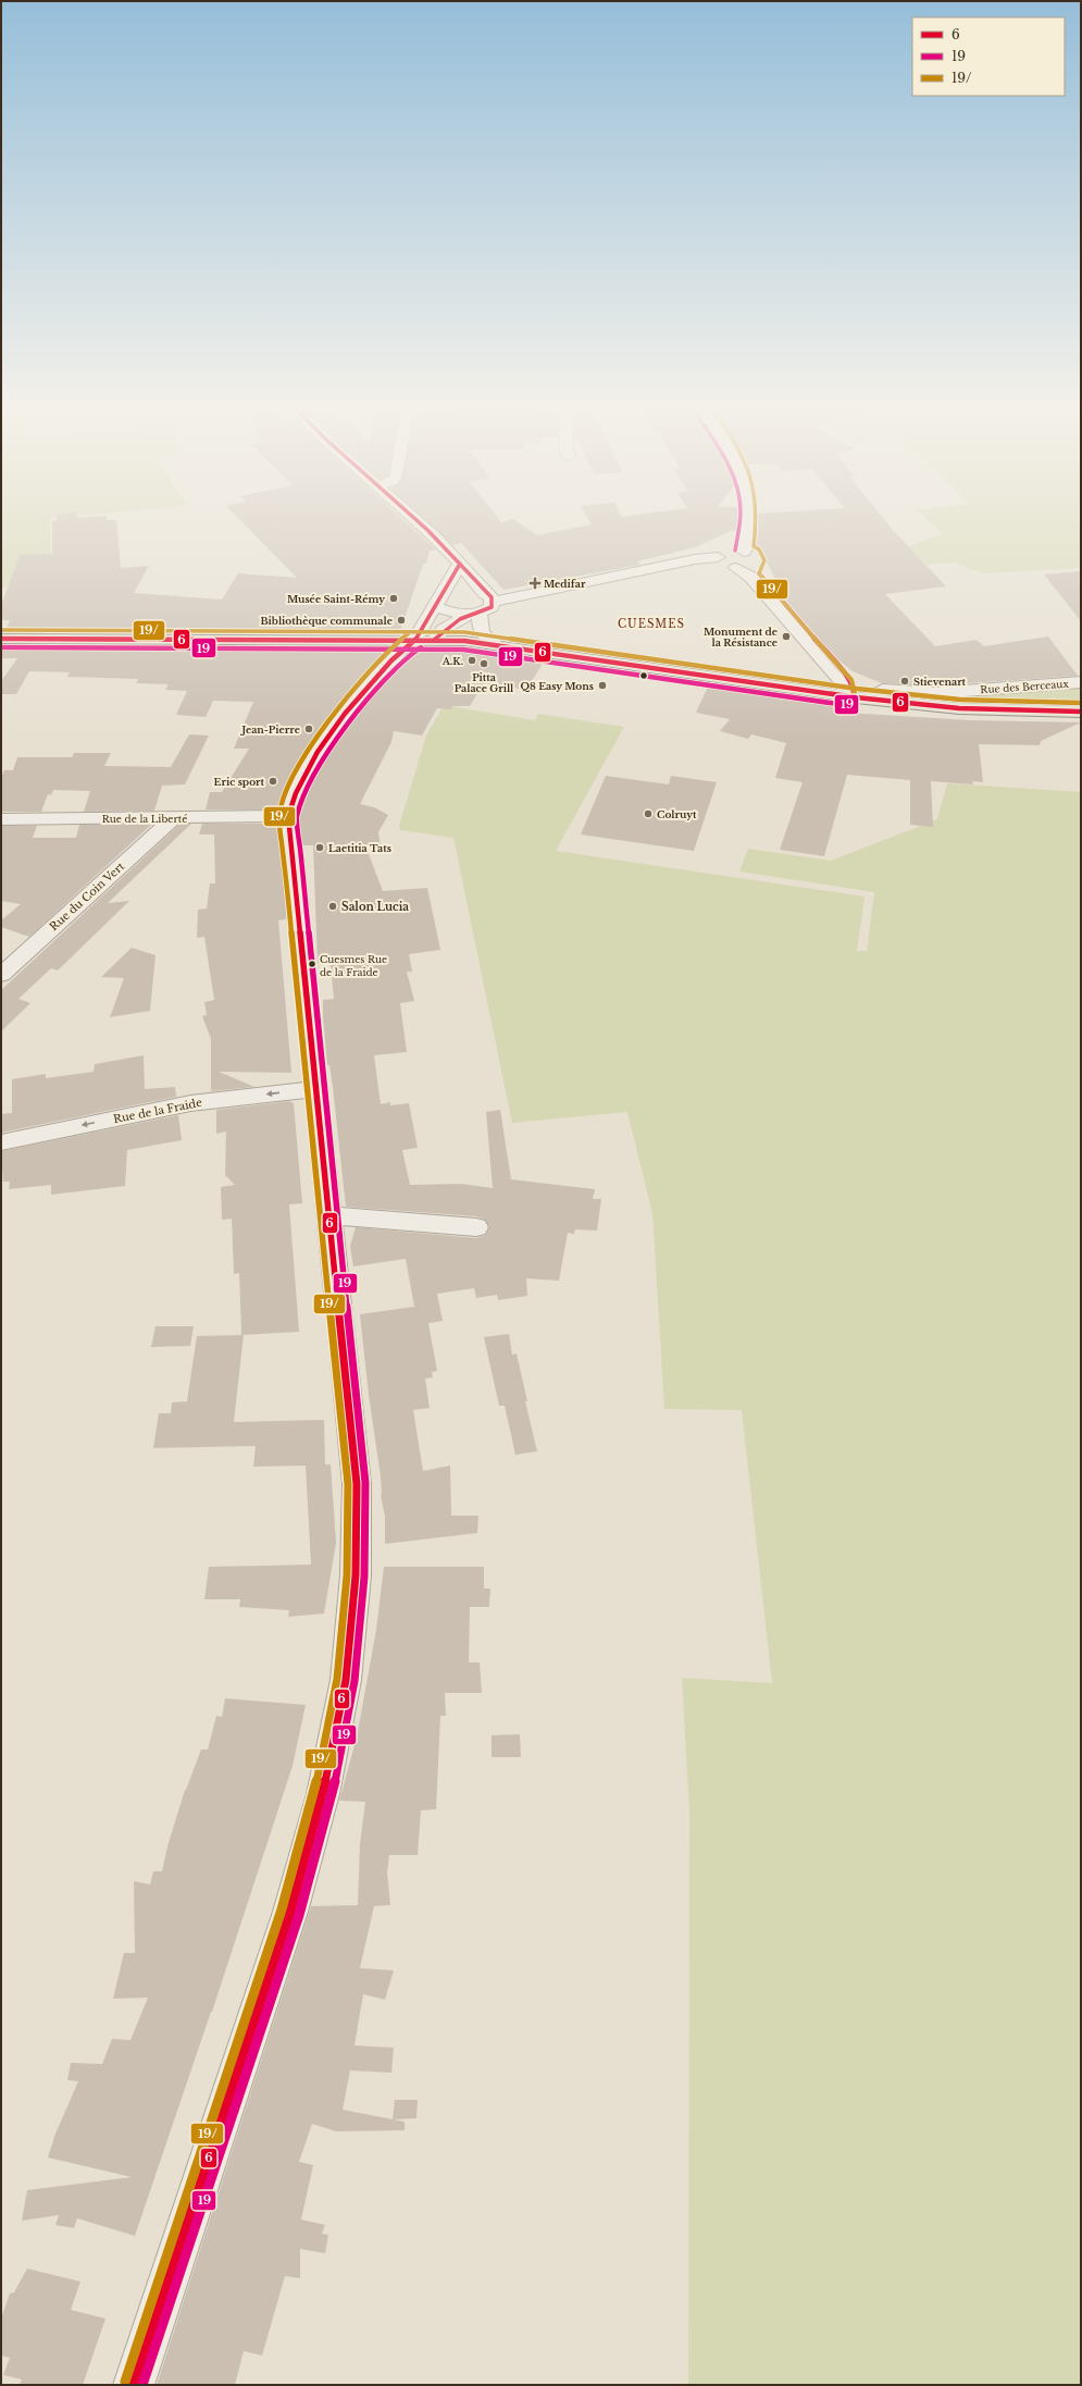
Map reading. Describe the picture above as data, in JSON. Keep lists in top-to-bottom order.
{
  "streets": {
    "street": [
      "Rue des Berceaux",
      "Rue de la Liberté",
      "Rue du Coin Vert",
      "Rue de la Fraide"
    ]
  },
  "crossings": [
    ["Rue de la Liberté", "Rue du Coin Vert"]
  ],
  "one_way": ["Rue de la Fraide"],
  "districts": ["CUESMES"],
  "places": {
    "health": ["Medifar"],
    "other": [
      "Musée Saint-Rémy",
      "Bibliothèque communale",
      "Monument de la Résistance",
      "A.K.",
      "Pitta Palace Grill",
      "Stievenart",
      "Q8 Easy Mons",
      "Jean-Pierre",
      "Eric sport",
      "Colruyt",
      "Laetitia Tats",
      "Salon Lucia",
      "Cuesmes Rue de la Fraide"
    ]
  },
  "lines": ["transit line 6", "transit line 19", "transit line 19/"],
  "legend": ["6", "19", "19/"]
}
